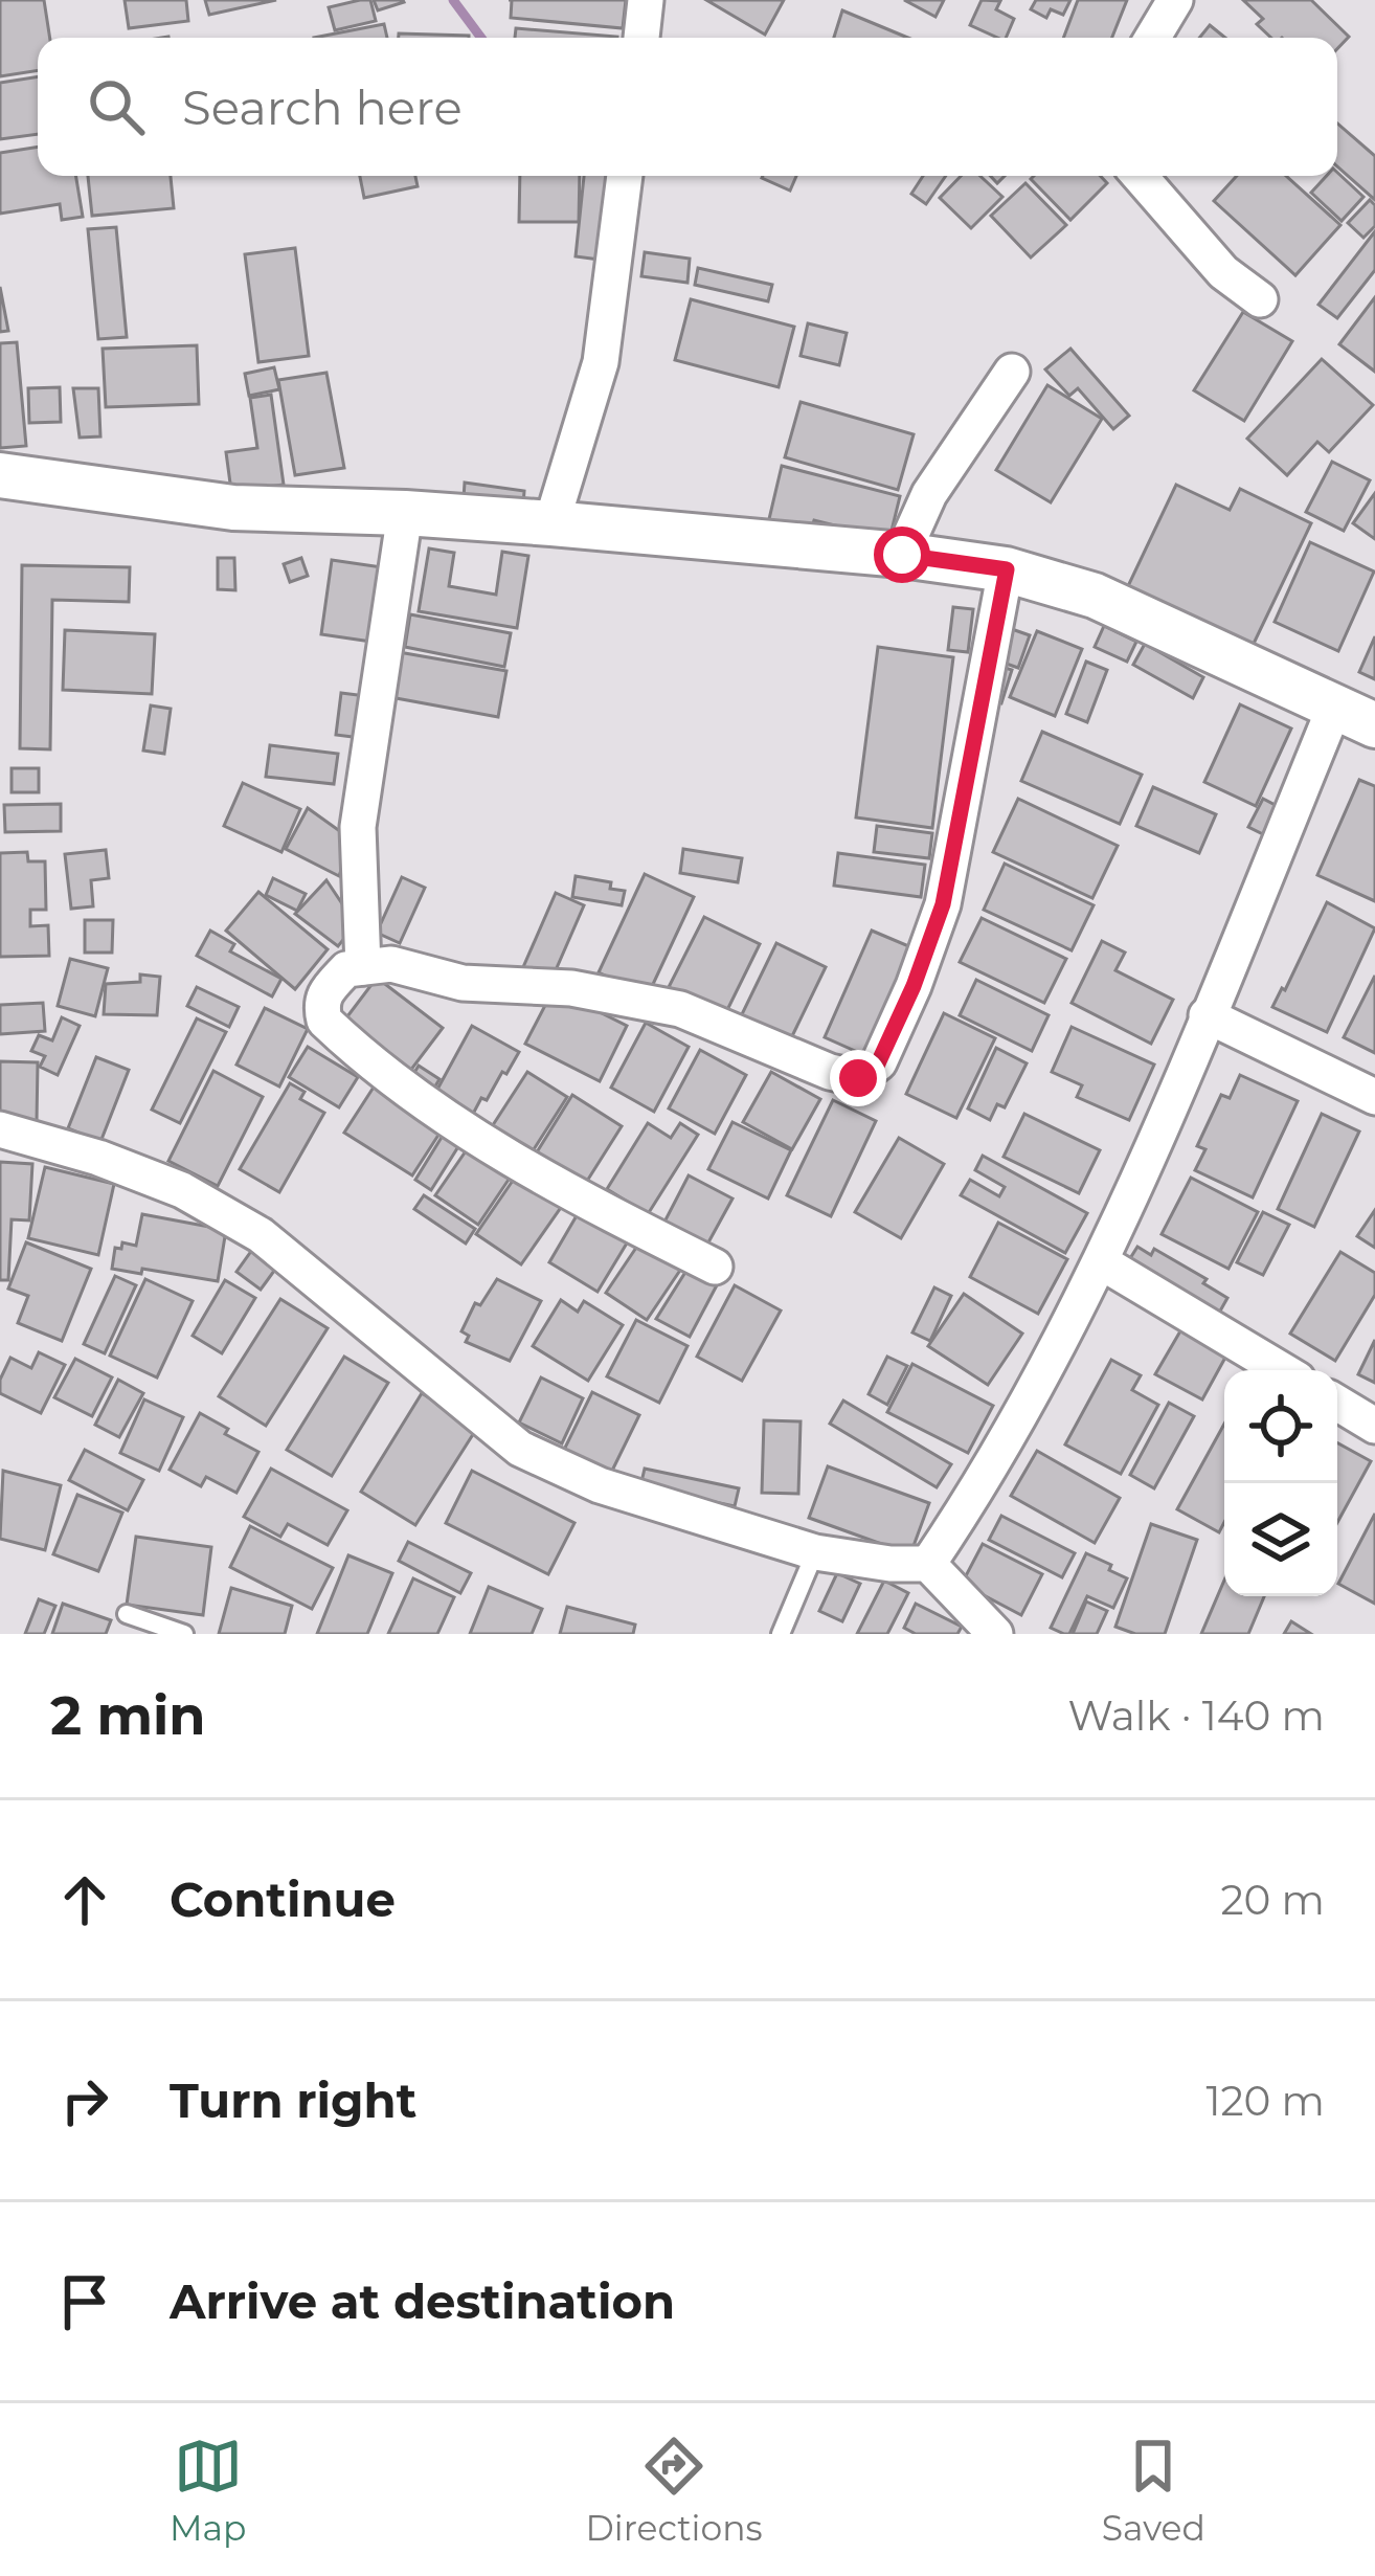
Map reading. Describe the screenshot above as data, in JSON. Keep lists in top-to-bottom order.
{
  "page": {
    "search": "Search here",
    "heading": ["2 min", "Walk · 140 m"],
    "list": [
      ["Continue", "20 m"],
      ["Turn right", "120 m"],
      "Arrive at destination"
    ],
    "nav": ["Map", "Directions", "Saved"]
  }
}
